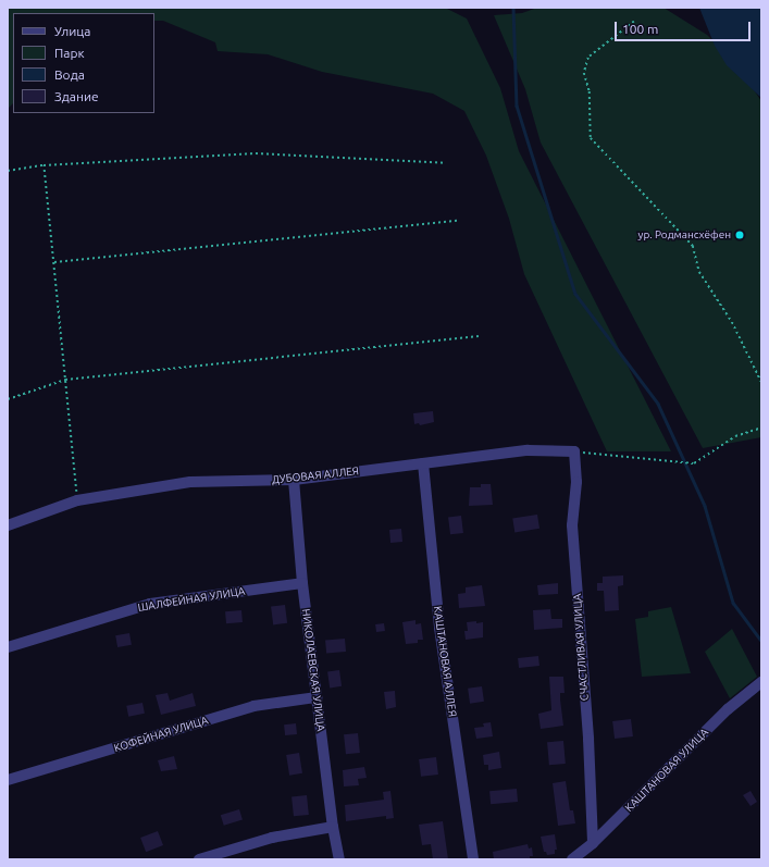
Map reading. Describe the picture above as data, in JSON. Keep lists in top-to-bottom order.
{
  "streets": {
    "street": [
      "ДУБОВАЯ АЛЛЕЯ",
      "ШАЛФЕЙНАЯ УЛИЦА",
      "СЧАСТЛИВАЯ УЛИЦА",
      "КАШТАНОВАЯ АЛЛЕЯ",
      "НИКОЛАЕВСКАЯ УЛИЦА",
      "КОФЕЙНАЯ УЛИЦА",
      "КАШТАНОВАЯ УЛИЦА"
    ]
  },
  "crossings": [
    ["ДУБОВАЯ АЛЛЕЯ", "СЧАСТЛИВАЯ УЛИЦА"],
    ["ДУБОВАЯ АЛЛЕЯ", "КАШТАНОВАЯ АЛЛЕЯ"],
    ["ДУБОВАЯ АЛЛЕЯ", "НИКОЛАЕВСКАЯ УЛИЦА"],
    ["ШАЛФЕЙНАЯ УЛИЦА", "НИКОЛАЕВСКАЯ УЛИЦА"],
    ["СЧАСТЛИВАЯ УЛИЦА", "КАШТАНОВАЯ УЛИЦА"],
    ["НИКОЛАЕВСКАЯ УЛИЦА", "КОФЕЙНАЯ УЛИЦА"]
  ],
  "places": ["ур. Родмансхёфен"],
  "legend": [
    "Улица",
    "Парк",
    "Вода",
    "Здание"
  ],
  "scale_bar": "100 m"
}
